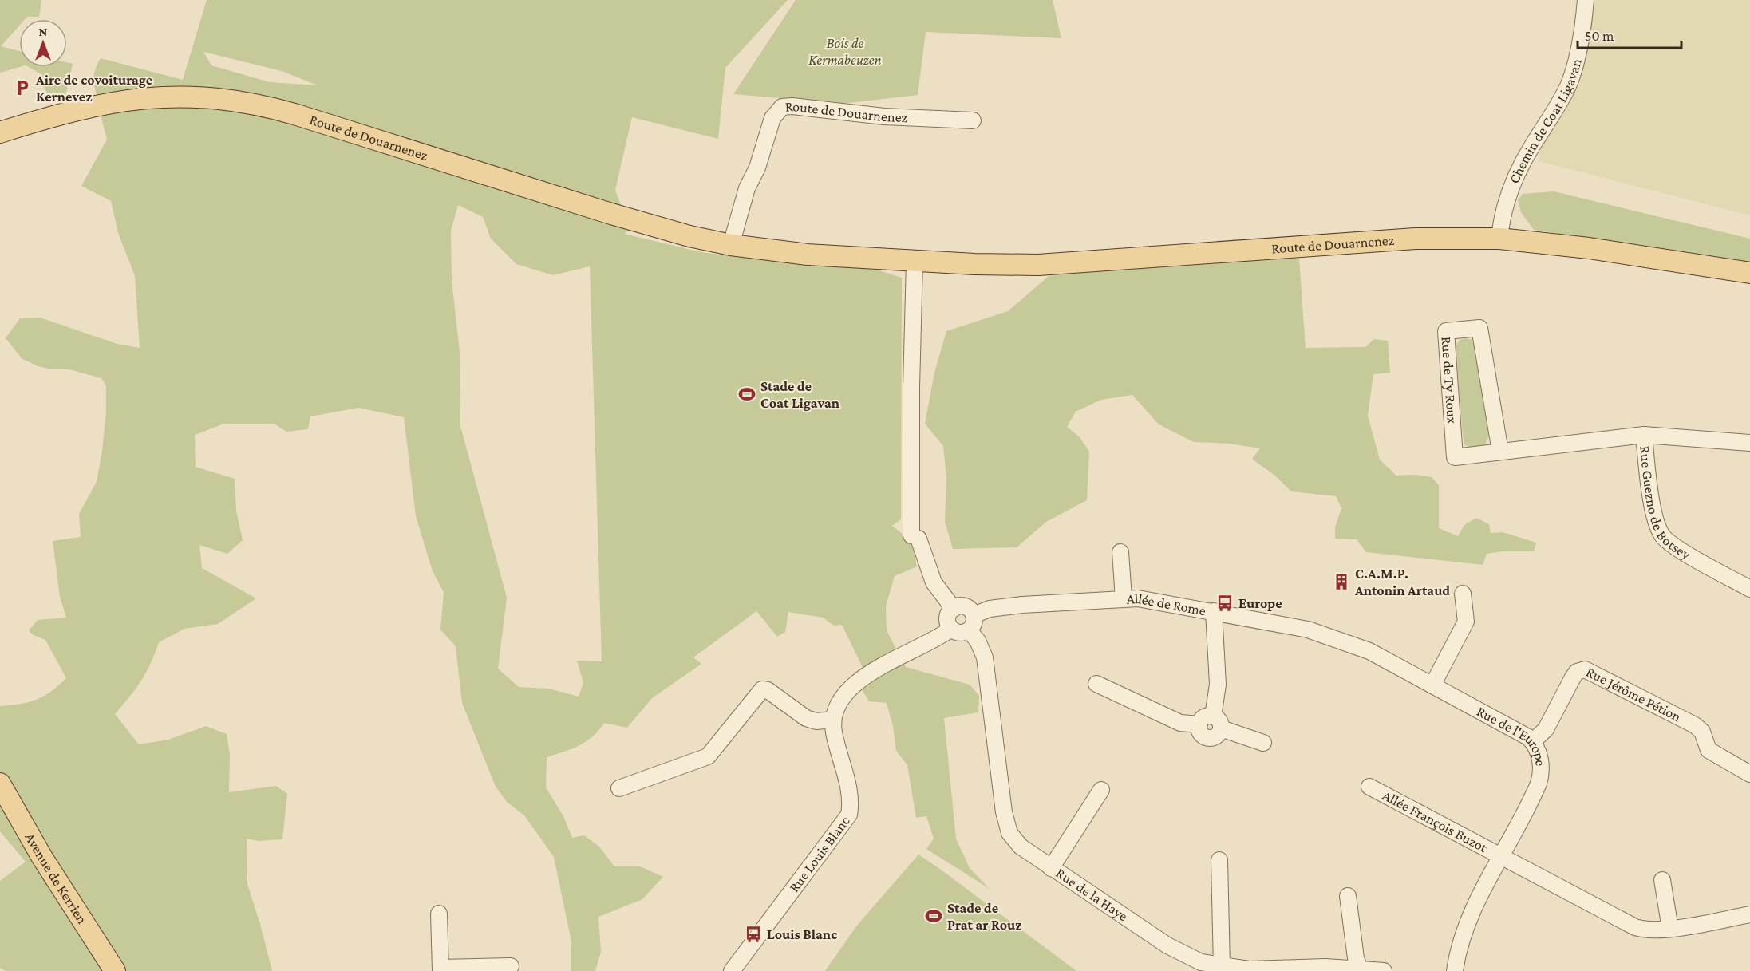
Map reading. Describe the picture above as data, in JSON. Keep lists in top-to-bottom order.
{
  "streets": {
    "main road": ["Route de Douarnenez", "Avenue de Kerrien"],
    "street": [
      "Chemin de Coat Ligavan",
      "Rue de Ty Roux",
      "Rue Guezno de Botsey",
      "Allée de Rome",
      "Rue Jérôme Pétion",
      "Rue de l'Europe",
      "Allée François Buzot",
      "Rue Louis Blanc",
      "Rue de la Haye"
    ]
  },
  "crossings": [
    ["Route de Douarnenez", "Chemin de Coat Ligavan"],
    ["Rue de Ty Roux", "Rue Guezno de Botsey"],
    ["Allée de Rome", "Rue de l'Europe"],
    ["Allée de Rome", "Rue de la Haye"],
    ["Rue Jérôme Pétion", "Rue de l'Europe"],
    ["Rue de l'Europe", "Allée François Buzot"]
  ],
  "parks": ["Bois de Kermabeuzen"],
  "places": {
    "parking": ["Aire de covoiturage Kernevez"],
    "sports": ["Stade de Coat Ligavan", "Stade de Prat ar Rouz"],
    "building": ["C.A.M.P. Antonin Artaud"],
    "bus stop": ["Europe", "Louis Blanc"]
  },
  "scale_bar": "50 m",
  "north": "top"
}
